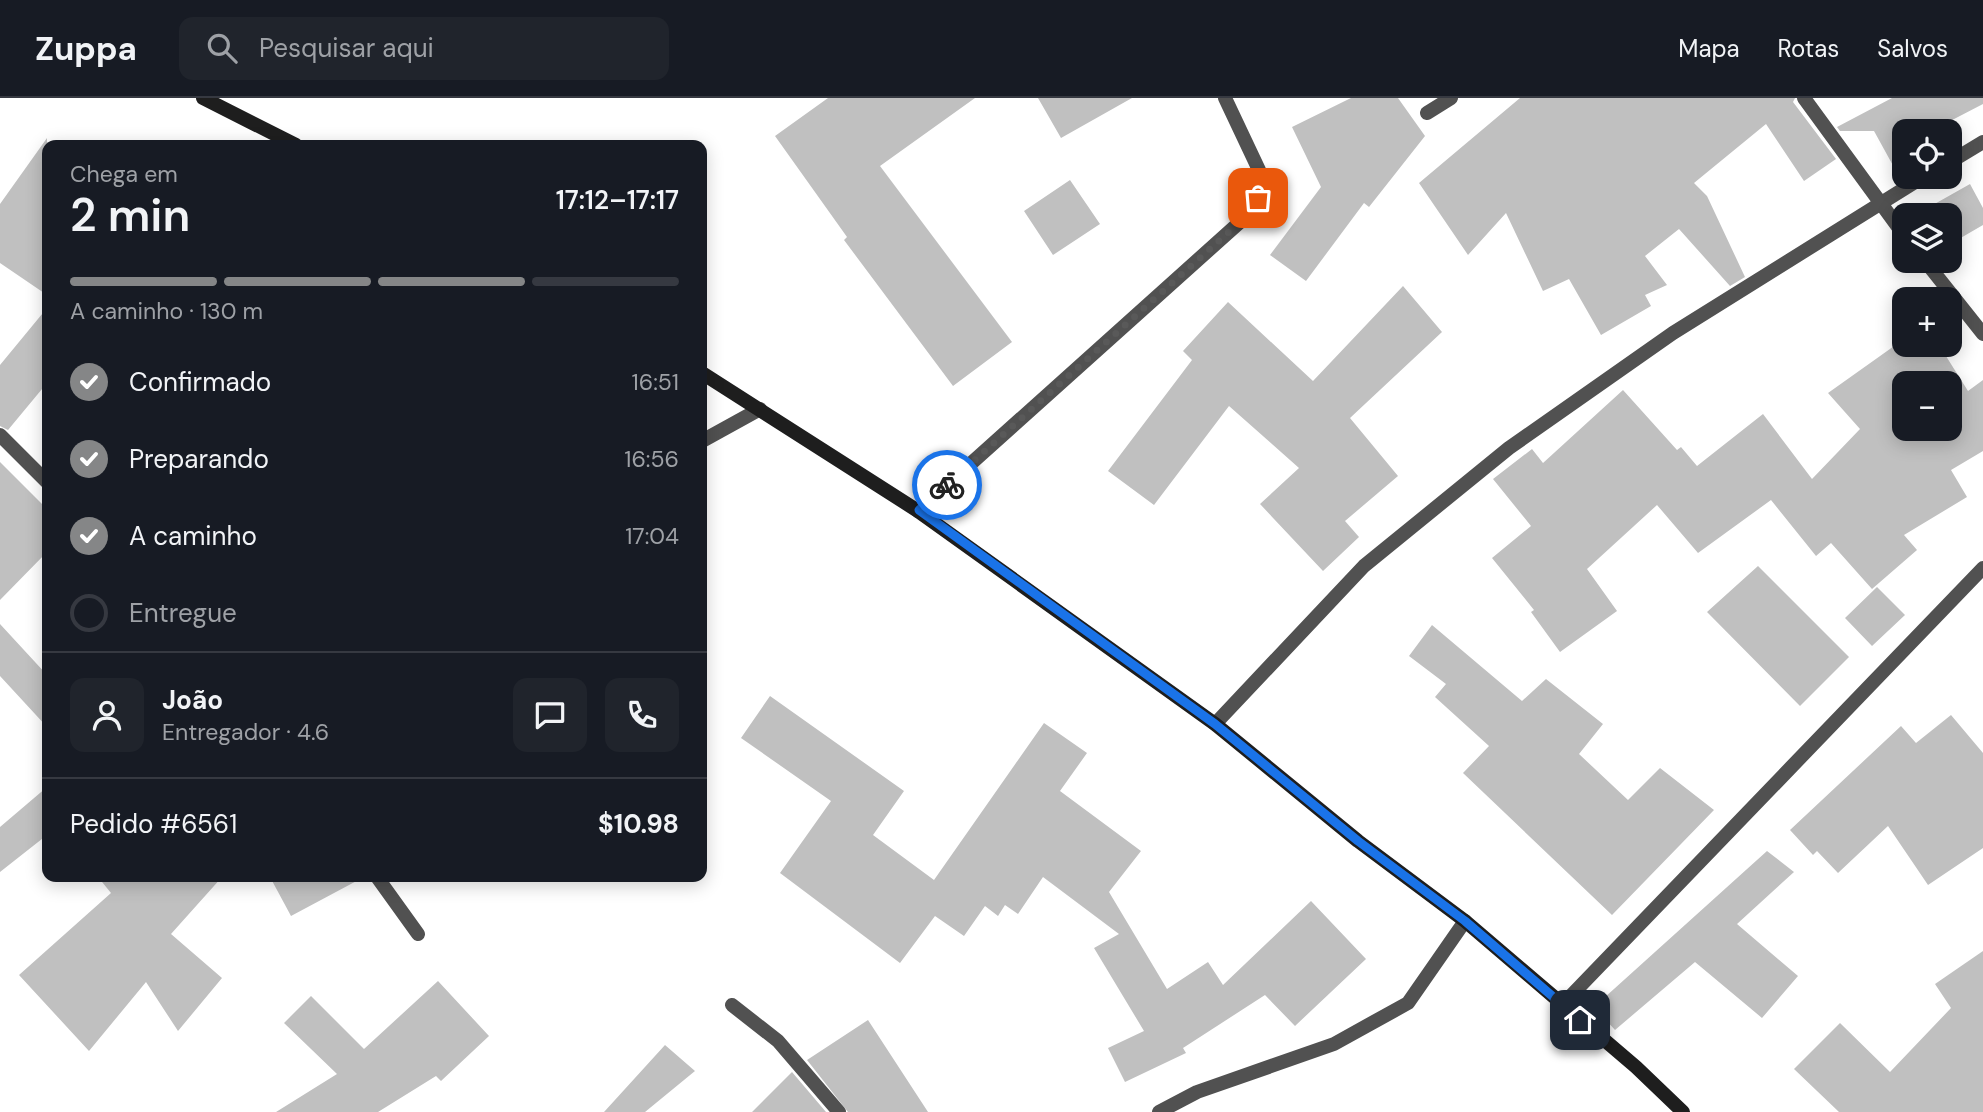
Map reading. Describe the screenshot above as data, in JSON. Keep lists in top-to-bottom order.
{
  "page": {
    "header": "Zuppa",
    "search": "Pesquisar aqui",
    "nav": ["Mapa", "Rotas", "Salvos"],
    "map_buttons": ["+", "−"],
    "heading": ["2 min", "Chega em", "17:12–17:17"],
    "panel": [
      "João",
      "Entregador · 4.6",
      "Pedido #6561",
      "$10.98"
    ],
    "bar": "A caminho · 130 m",
    "list": [
      ["Confirmado", "16:51"],
      ["Preparando", "16:56"],
      ["A caminho", "17:04"],
      "Entregue"
    ]
  }
}
